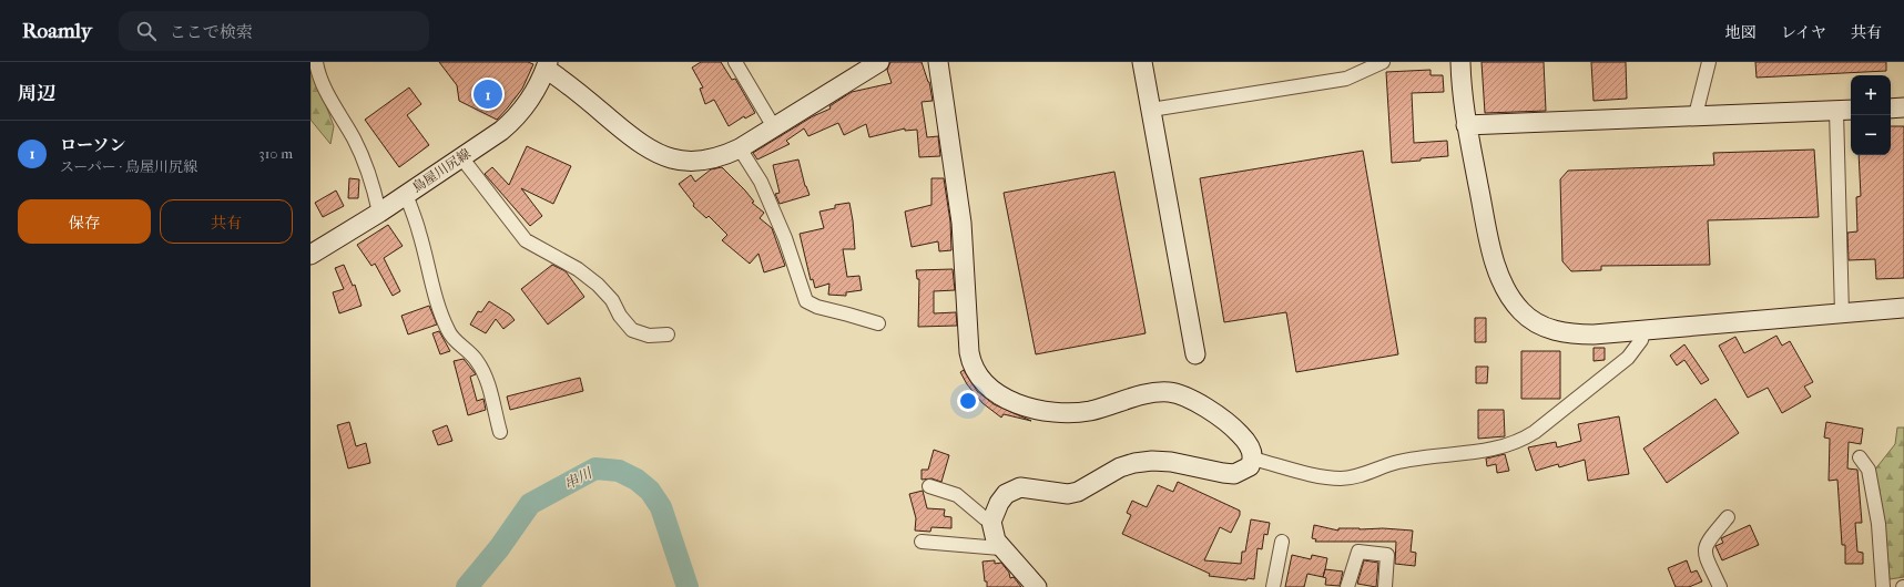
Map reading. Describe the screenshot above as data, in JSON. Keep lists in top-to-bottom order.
{
  "streets": {
    "street": ["鳥屋川尻線"]
  },
  "water": ["串川"],
  "page": {
    "header": "Roamly",
    "search": "ここで検索",
    "nav": ["地図", "レイヤ", "共有"],
    "heading": "周辺",
    "map_buttons": ["+", "−"],
    "pins": "1",
    "list": [
      {
        "mark": "1",
        "name": "ローソン",
        "note": "スーパー · 鳥屋川尻線",
        "value": "310 m"
      }
    ],
    "buttons": ["保存", "共有"]
  }
}
